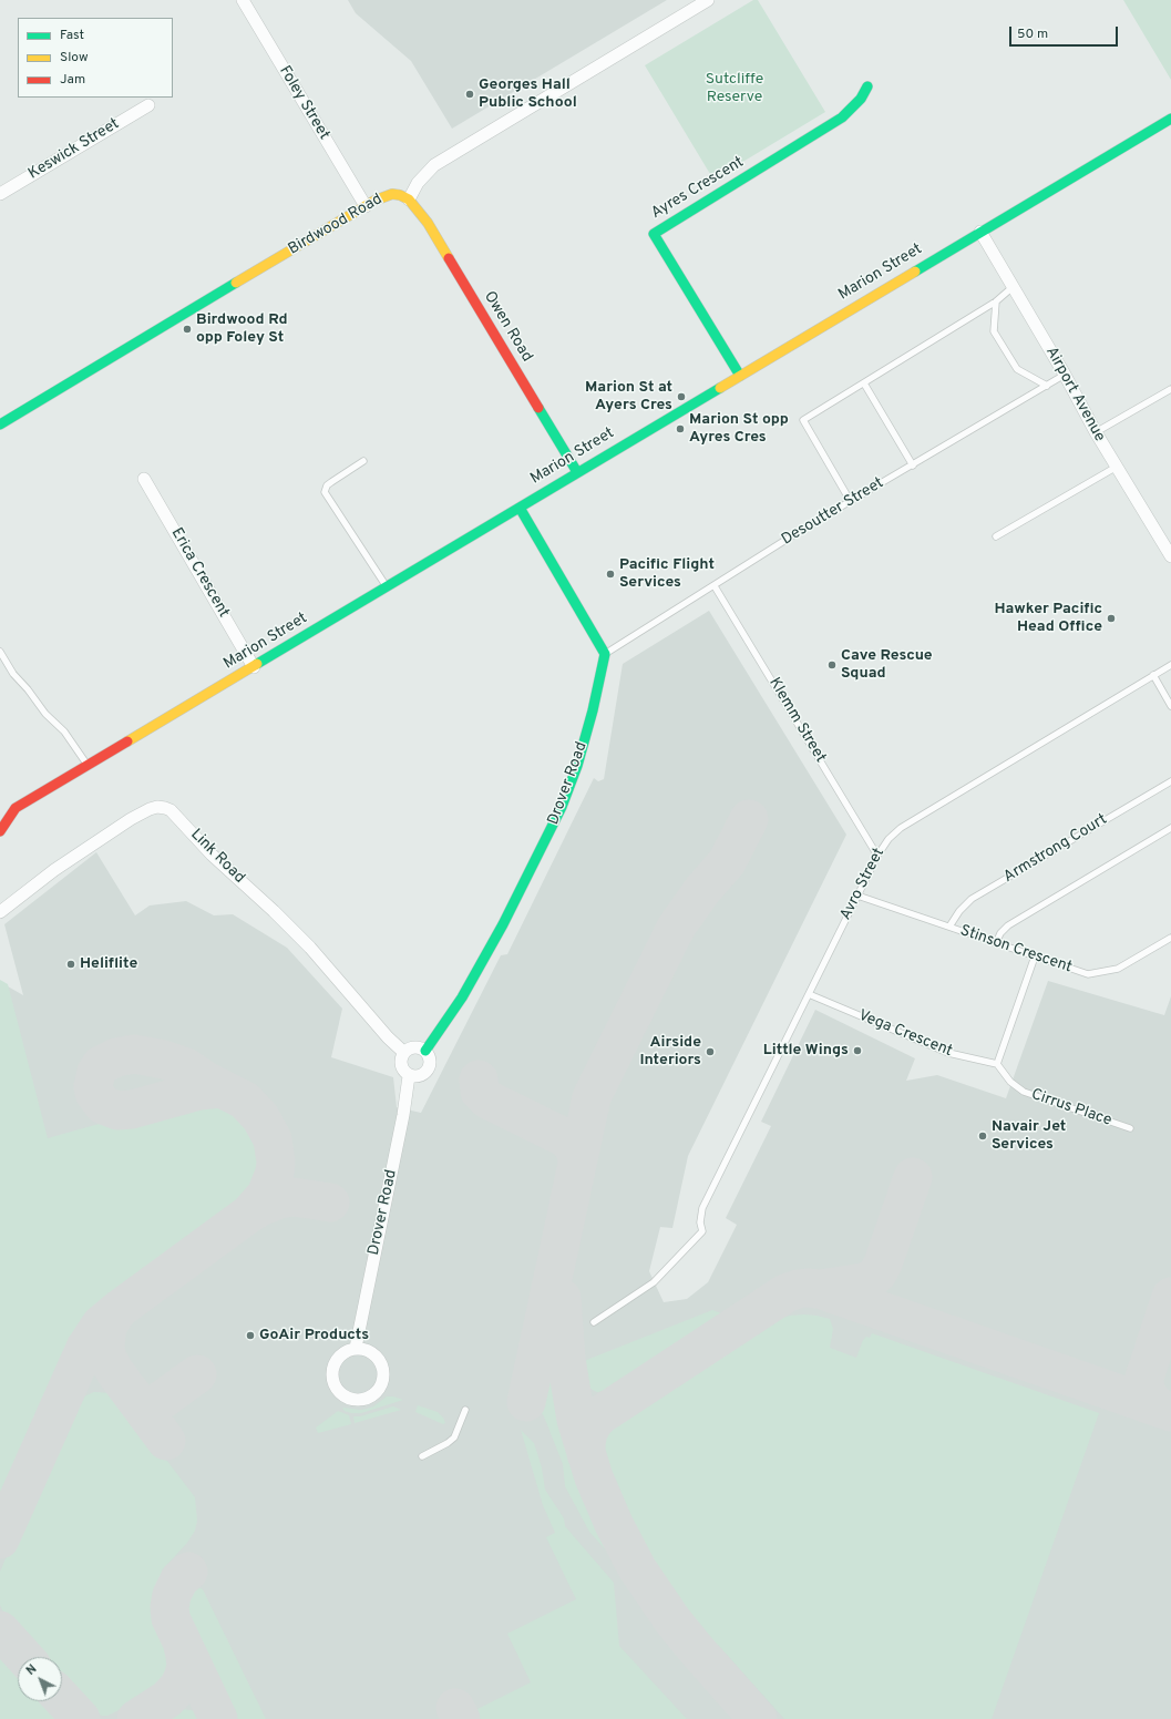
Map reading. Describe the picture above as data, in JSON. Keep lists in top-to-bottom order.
{
  "streets": {
    "street": [
      "Foley Street",
      "Keswick Street",
      "Ayres Crescent",
      "Birdwood Road",
      "Marion Street",
      "Owen Road",
      "Airport Avenue",
      "Erica Crescent",
      "Drover Road",
      "Link Road"
    ],
    "lane": [
      "Desoutter Street",
      "Klemm Street",
      "Armstrong Court",
      "Avro Street",
      "Stinson Crescent",
      "Vega Crescent",
      "Cirrus Place"
    ]
  },
  "crossings": [
    ["Foley Street", "Birdwood Road"],
    ["Ayres Crescent", "Marion Street"],
    ["Birdwood Road", "Owen Road"],
    ["Marion Street", "Owen Road"],
    ["Marion Street", "Airport Avenue"],
    ["Marion Street", "Erica Crescent"],
    ["Airport Avenue", "Desoutter Street"],
    ["Desoutter Street", "Klemm Street"],
    ["Desoutter Street", "Drover Road"],
    ["Klemm Street", "Avro Street"],
    ["Drover Road", "Link Road"],
    ["Armstrong Court", "Stinson Crescent"],
    ["Avro Street", "Stinson Crescent"],
    ["Avro Street", "Vega Crescent"],
    ["Vega Crescent", "Cirrus Place"]
  ],
  "parks": ["Sutcliffe Reserve"],
  "places": [
    "Georges Hall Public School",
    "Birdwood Rd opp Foley St",
    "Marion St at Ayers Cres",
    "Marion St opp Ayres Cres",
    "Pacific Flight Services",
    "Hawker Pacific Head Office",
    "Cave Rescue Squad",
    "Heliflite",
    "Little Wings",
    "Airside Interiors",
    "Navair Jet Services",
    "GoAir Products"
  ],
  "legend": ["Fast", "Slow", "Jam"],
  "scale_bar": "50 m",
  "north": "top left"
}
